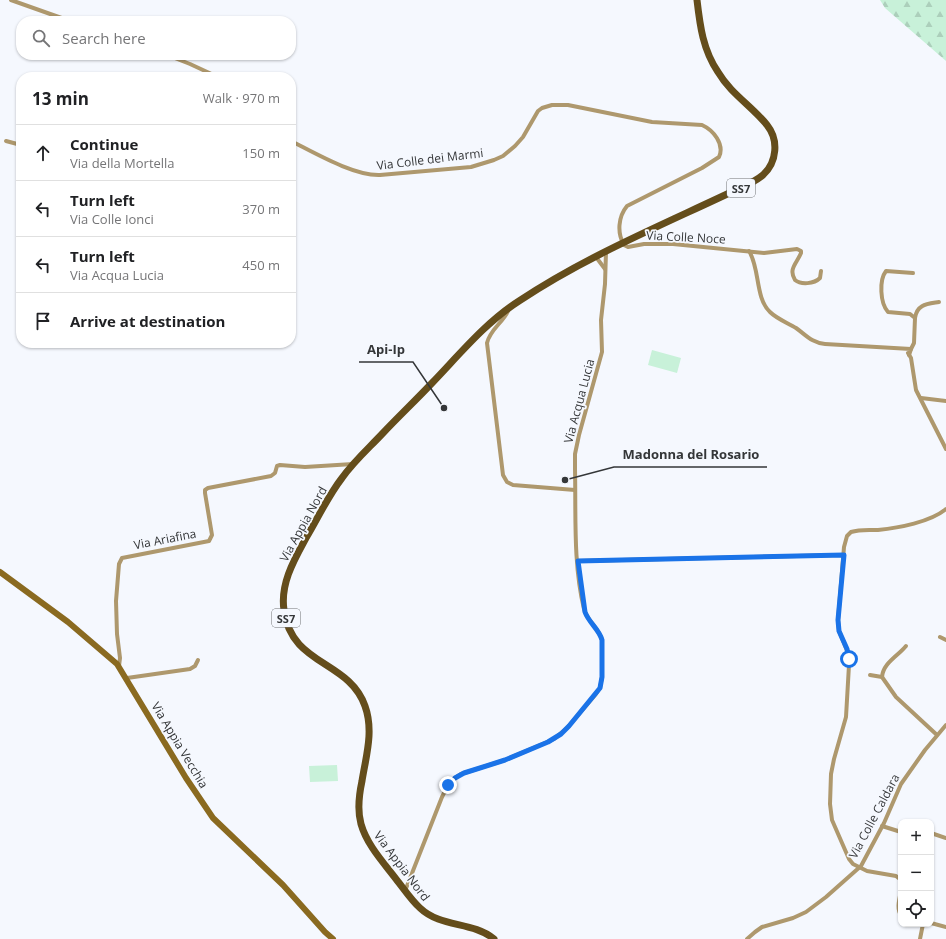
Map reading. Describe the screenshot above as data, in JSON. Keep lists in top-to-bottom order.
{
  "streets": {
    "main road": ["SS7", "Via Appia Nord", "Via Appia Vecchia"],
    "street": [
      "Via Colle dei Marmi",
      "Via Colle Noce",
      "Via Acqua Lucia",
      "Via Ariafina",
      "Via Colle Caldara"
    ]
  },
  "crossings": [
    ["Via Colle dei Marmi", "SS7"],
    ["Via Colle dei Marmi", "Via Colle Noce"],
    ["SS7", "Via Colle Noce"],
    ["SS7", "Via Acqua Lucia"],
    ["SS7", "Via Appia Nord"],
    ["Via Acqua Lucia", "Via Appia Nord"],
    ["Via Appia Nord", "Via Ariafina"],
    ["Via Ariafina", "Via Appia Vecchia"]
  ],
  "places": ["Api-Ip", "Madonna del Rosario"],
  "page": {
    "search": "Search here",
    "heading": ["13 min", "Walk · 970 m"],
    "list": [
      ["Continue", "Via della Mortella", "150 m"],
      ["Turn left", "Via Colle Ionci", "370 m"],
      ["Turn left", "Via Acqua Lucia", "450 m"],
      "Arrive at destination"
    ],
    "map_buttons": ["+", "−"]
  }
}
